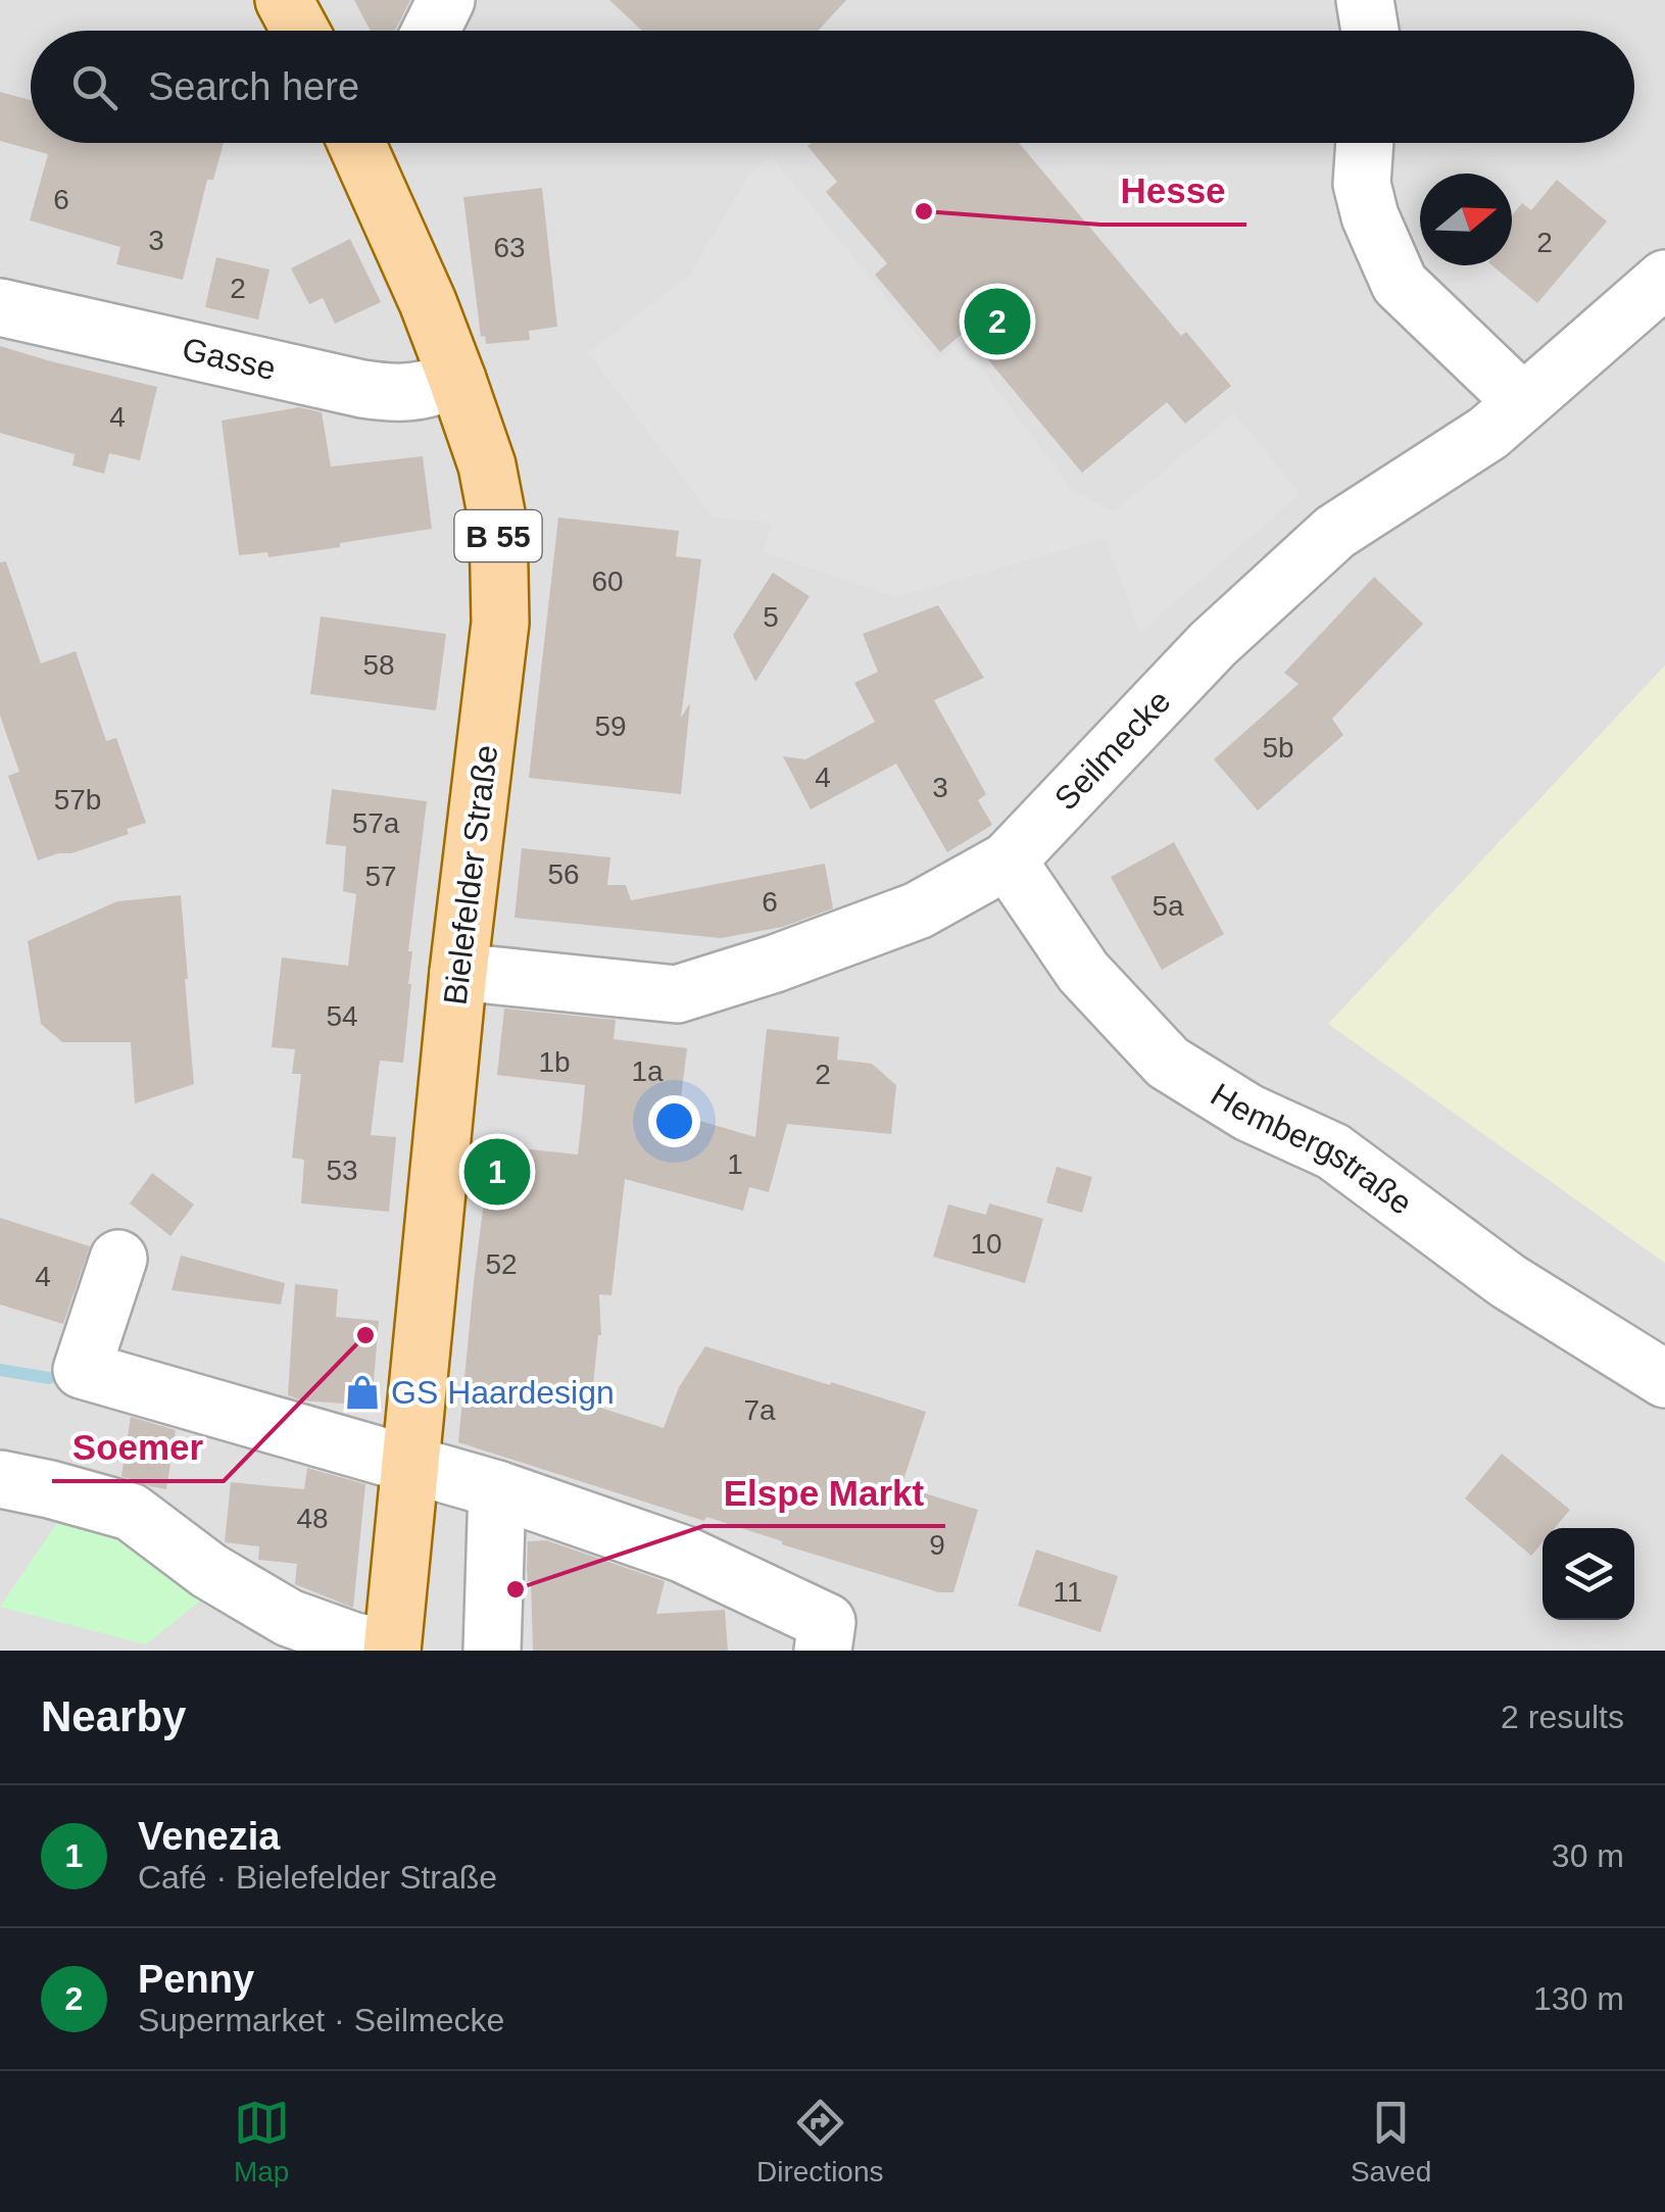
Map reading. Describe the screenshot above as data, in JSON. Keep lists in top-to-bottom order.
{
  "streets": {
    "main road": ["B 55", "Bielefelder Straße"],
    "street": ["Gasse", "Seilmecke", "Hembergstraße"]
  },
  "crossings": [
    ["Gasse", "Bielefelder Straße"],
    ["Seilmecke", "Bielefelder Straße"],
    ["Seilmecke", "Hembergstraße"]
  ],
  "places": {
    "other": ["Hesse", "Soemer", "Elspe Markt"],
    "shop": ["GS Haardesign"]
  },
  "house_numbers": [
    "6",
    "3",
    "2",
    "63",
    "2",
    "4",
    "60",
    "5",
    "58",
    "59",
    "5b",
    "4",
    "3",
    "57b",
    "57a",
    "56",
    "57",
    "6",
    "5a",
    "54",
    "1b",
    "1a",
    "2",
    "1",
    "53",
    "10",
    "52",
    "4",
    "7a",
    "48",
    "9",
    "11"
  ],
  "north": "right",
  "page": {
    "search": "Search here",
    "pins": ["2", "1"],
    "heading": ["Nearby", "2 results"],
    "list": [
      {
        "mark": "1",
        "name": "Venezia",
        "note": "Café · Bielefelder Straße",
        "value": "30 m"
      },
      {
        "mark": "2",
        "name": "Penny",
        "note": "Supermarket · Seilmecke",
        "value": "130 m"
      }
    ],
    "nav": ["Map", "Directions", "Saved"]
  }
}
